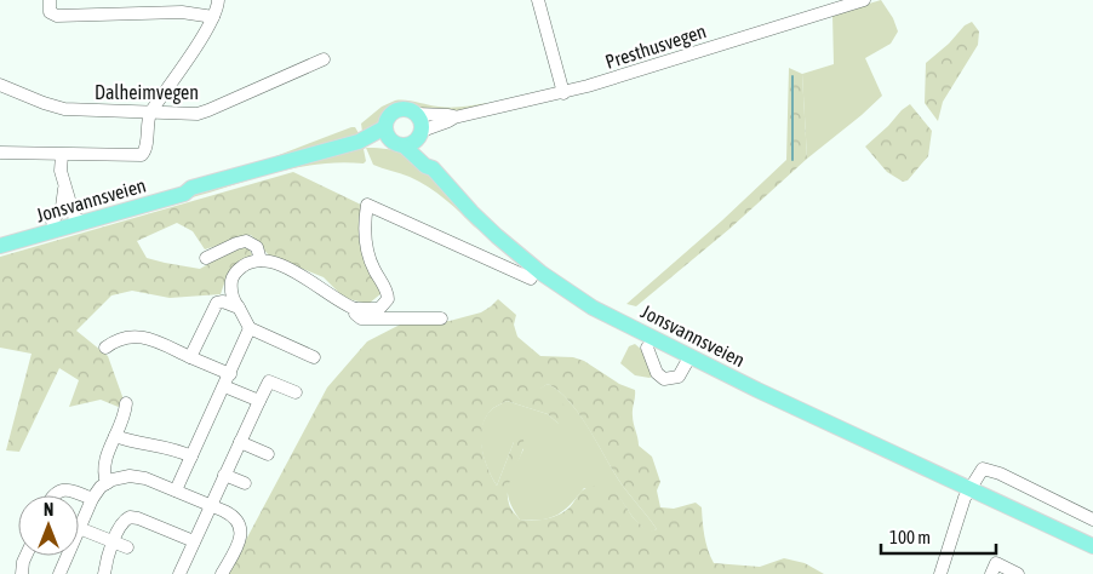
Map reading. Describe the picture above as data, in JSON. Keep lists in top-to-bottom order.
{
  "streets": {
    "main road": ["Jonsvannsveien"],
    "street": ["Presthusvegen", "Dalheimvegen"]
  },
  "crossings": [
    ["Presthusvegen", "Jonsvannsveien"]
  ],
  "scale_bar": "100 m",
  "north": "top"
}
